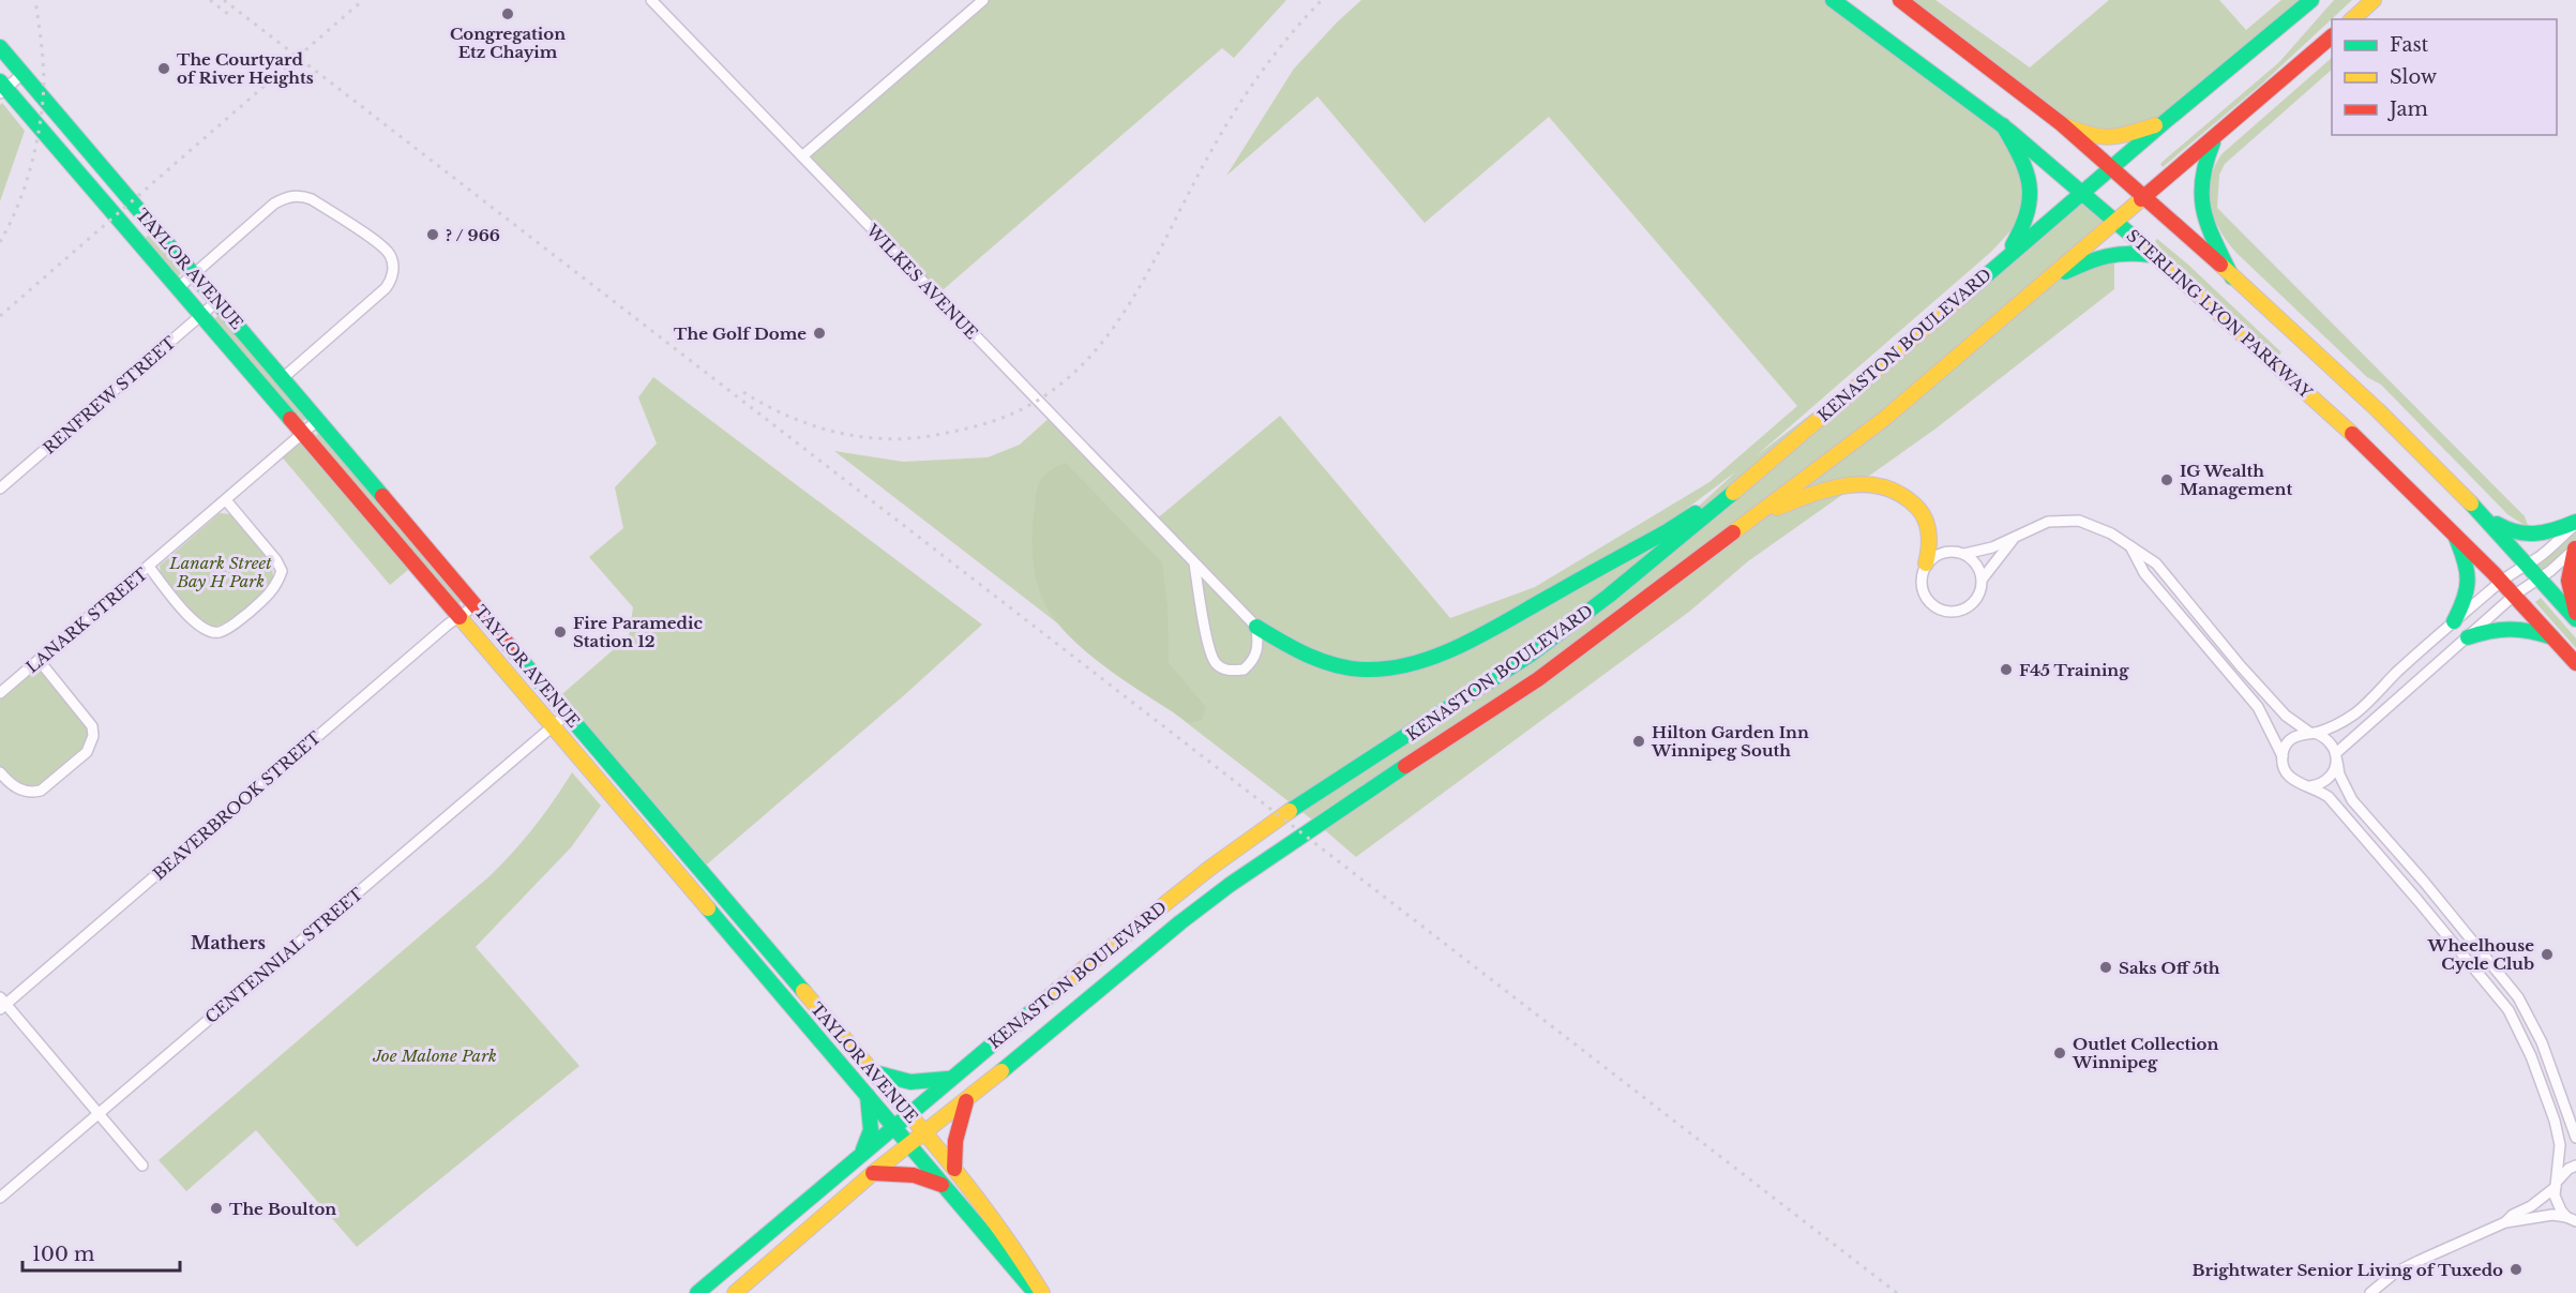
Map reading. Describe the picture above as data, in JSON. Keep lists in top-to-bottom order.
{
  "streets": {
    "main road": ["TAYLOR AVENUE", "STERLING LYON PARKWAY", "KENASTON BOULEVARD"],
    "street": [
      "WILKES AVENUE",
      "RENFREW STREET",
      "LANARK STREET",
      "BEAVERBROOK STREET",
      "CENTENNIAL STREET"
    ]
  },
  "crossings": [
    ["TAYLOR AVENUE", "KENASTON BOULEVARD"],
    ["TAYLOR AVENUE", "RENFREW STREET"],
    ["TAYLOR AVENUE", "LANARK STREET"],
    ["TAYLOR AVENUE", "BEAVERBROOK STREET"],
    ["TAYLOR AVENUE", "CENTENNIAL STREET"],
    ["STERLING LYON PARKWAY", "KENASTON BOULEVARD"]
  ],
  "districts": ["Mathers"],
  "parks": ["Lanark Street Bay H Park", "Joe Malone Park"],
  "places": [
    "Congregation Etz Chayim",
    "The Courtyard of River Heights",
    "? / 966",
    "The Golf Dome",
    "IG Wealth Management",
    "Fire Paramedic Station 12",
    "F45 Training",
    "Hilton Garden Inn Winnipeg South",
    "Wheelhouse Cycle Club",
    "Saks Off 5th",
    "Outlet Collection Winnipeg",
    "The Boulton",
    "Brightwater Senior Living of Tuxedo"
  ],
  "legend": ["Fast", "Slow", "Jam"],
  "scale_bar": "100 m"
}
